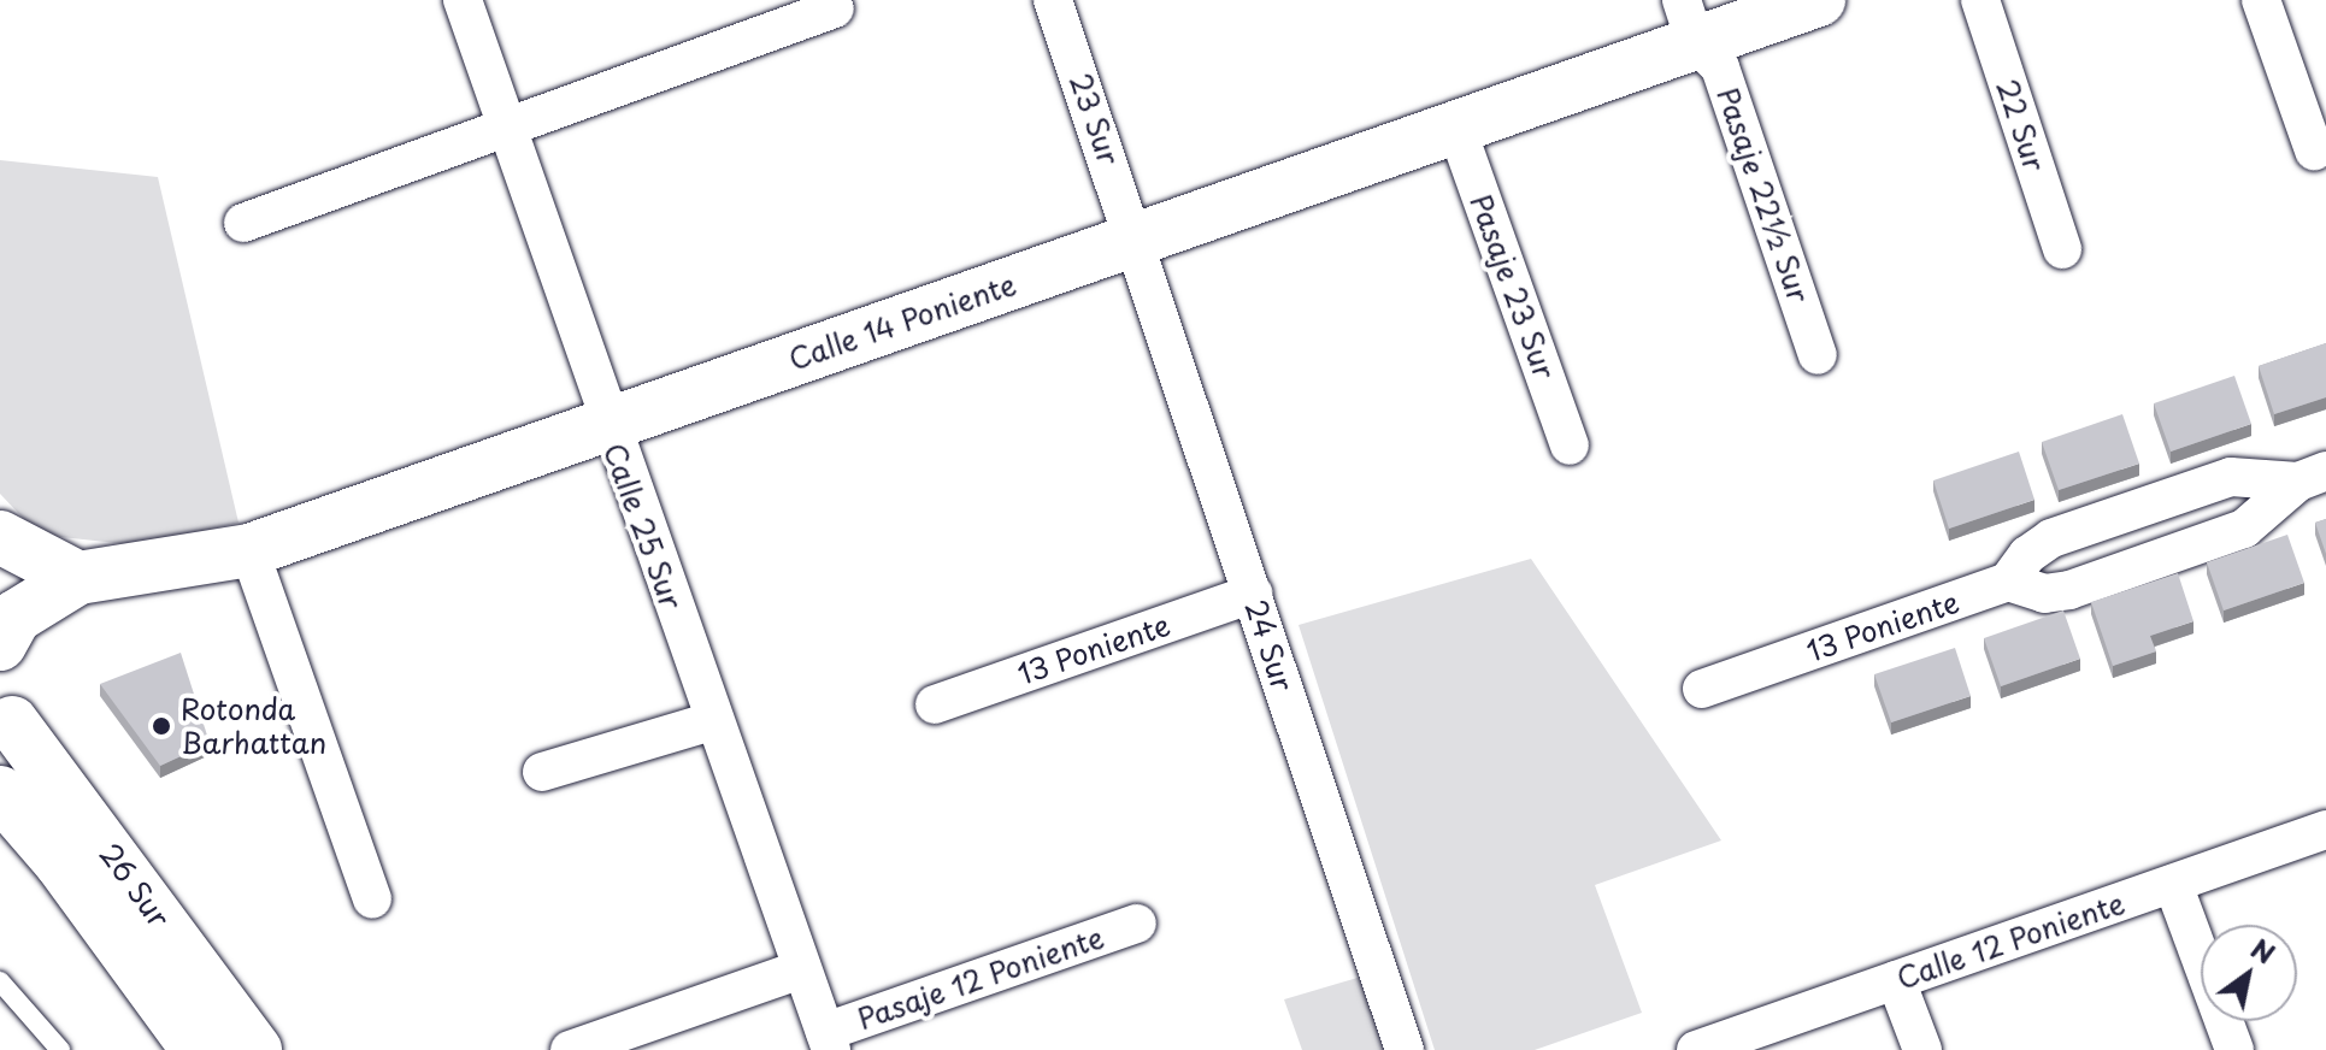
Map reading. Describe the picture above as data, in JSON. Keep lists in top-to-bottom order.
{
  "streets": {
    "street": [
      "23 Sur",
      "22 Sur",
      "Pasaje 22½ Sur",
      "Pasaje 23 Sur",
      "Calle 14 Poniente",
      "Calle 25 Sur",
      "13 Poniente",
      "24 Sur",
      "26 Sur",
      "Calle 12 Poniente",
      "Pasaje 12 Poniente"
    ]
  },
  "crossings": [
    ["23 Sur", "Calle 14 Poniente"],
    ["23 Sur", "24 Sur"],
    ["Pasaje 22½ Sur", "Calle 14 Poniente"],
    ["Pasaje 23 Sur", "Calle 14 Poniente"],
    ["Calle 14 Poniente", "Calle 25 Sur"],
    ["Calle 14 Poniente", "24 Sur"],
    ["Calle 25 Sur", "Pasaje 12 Poniente"],
    ["13 Poniente", "24 Sur"]
  ],
  "places": ["Rotonda Barhattan"],
  "north": "top right"
}
